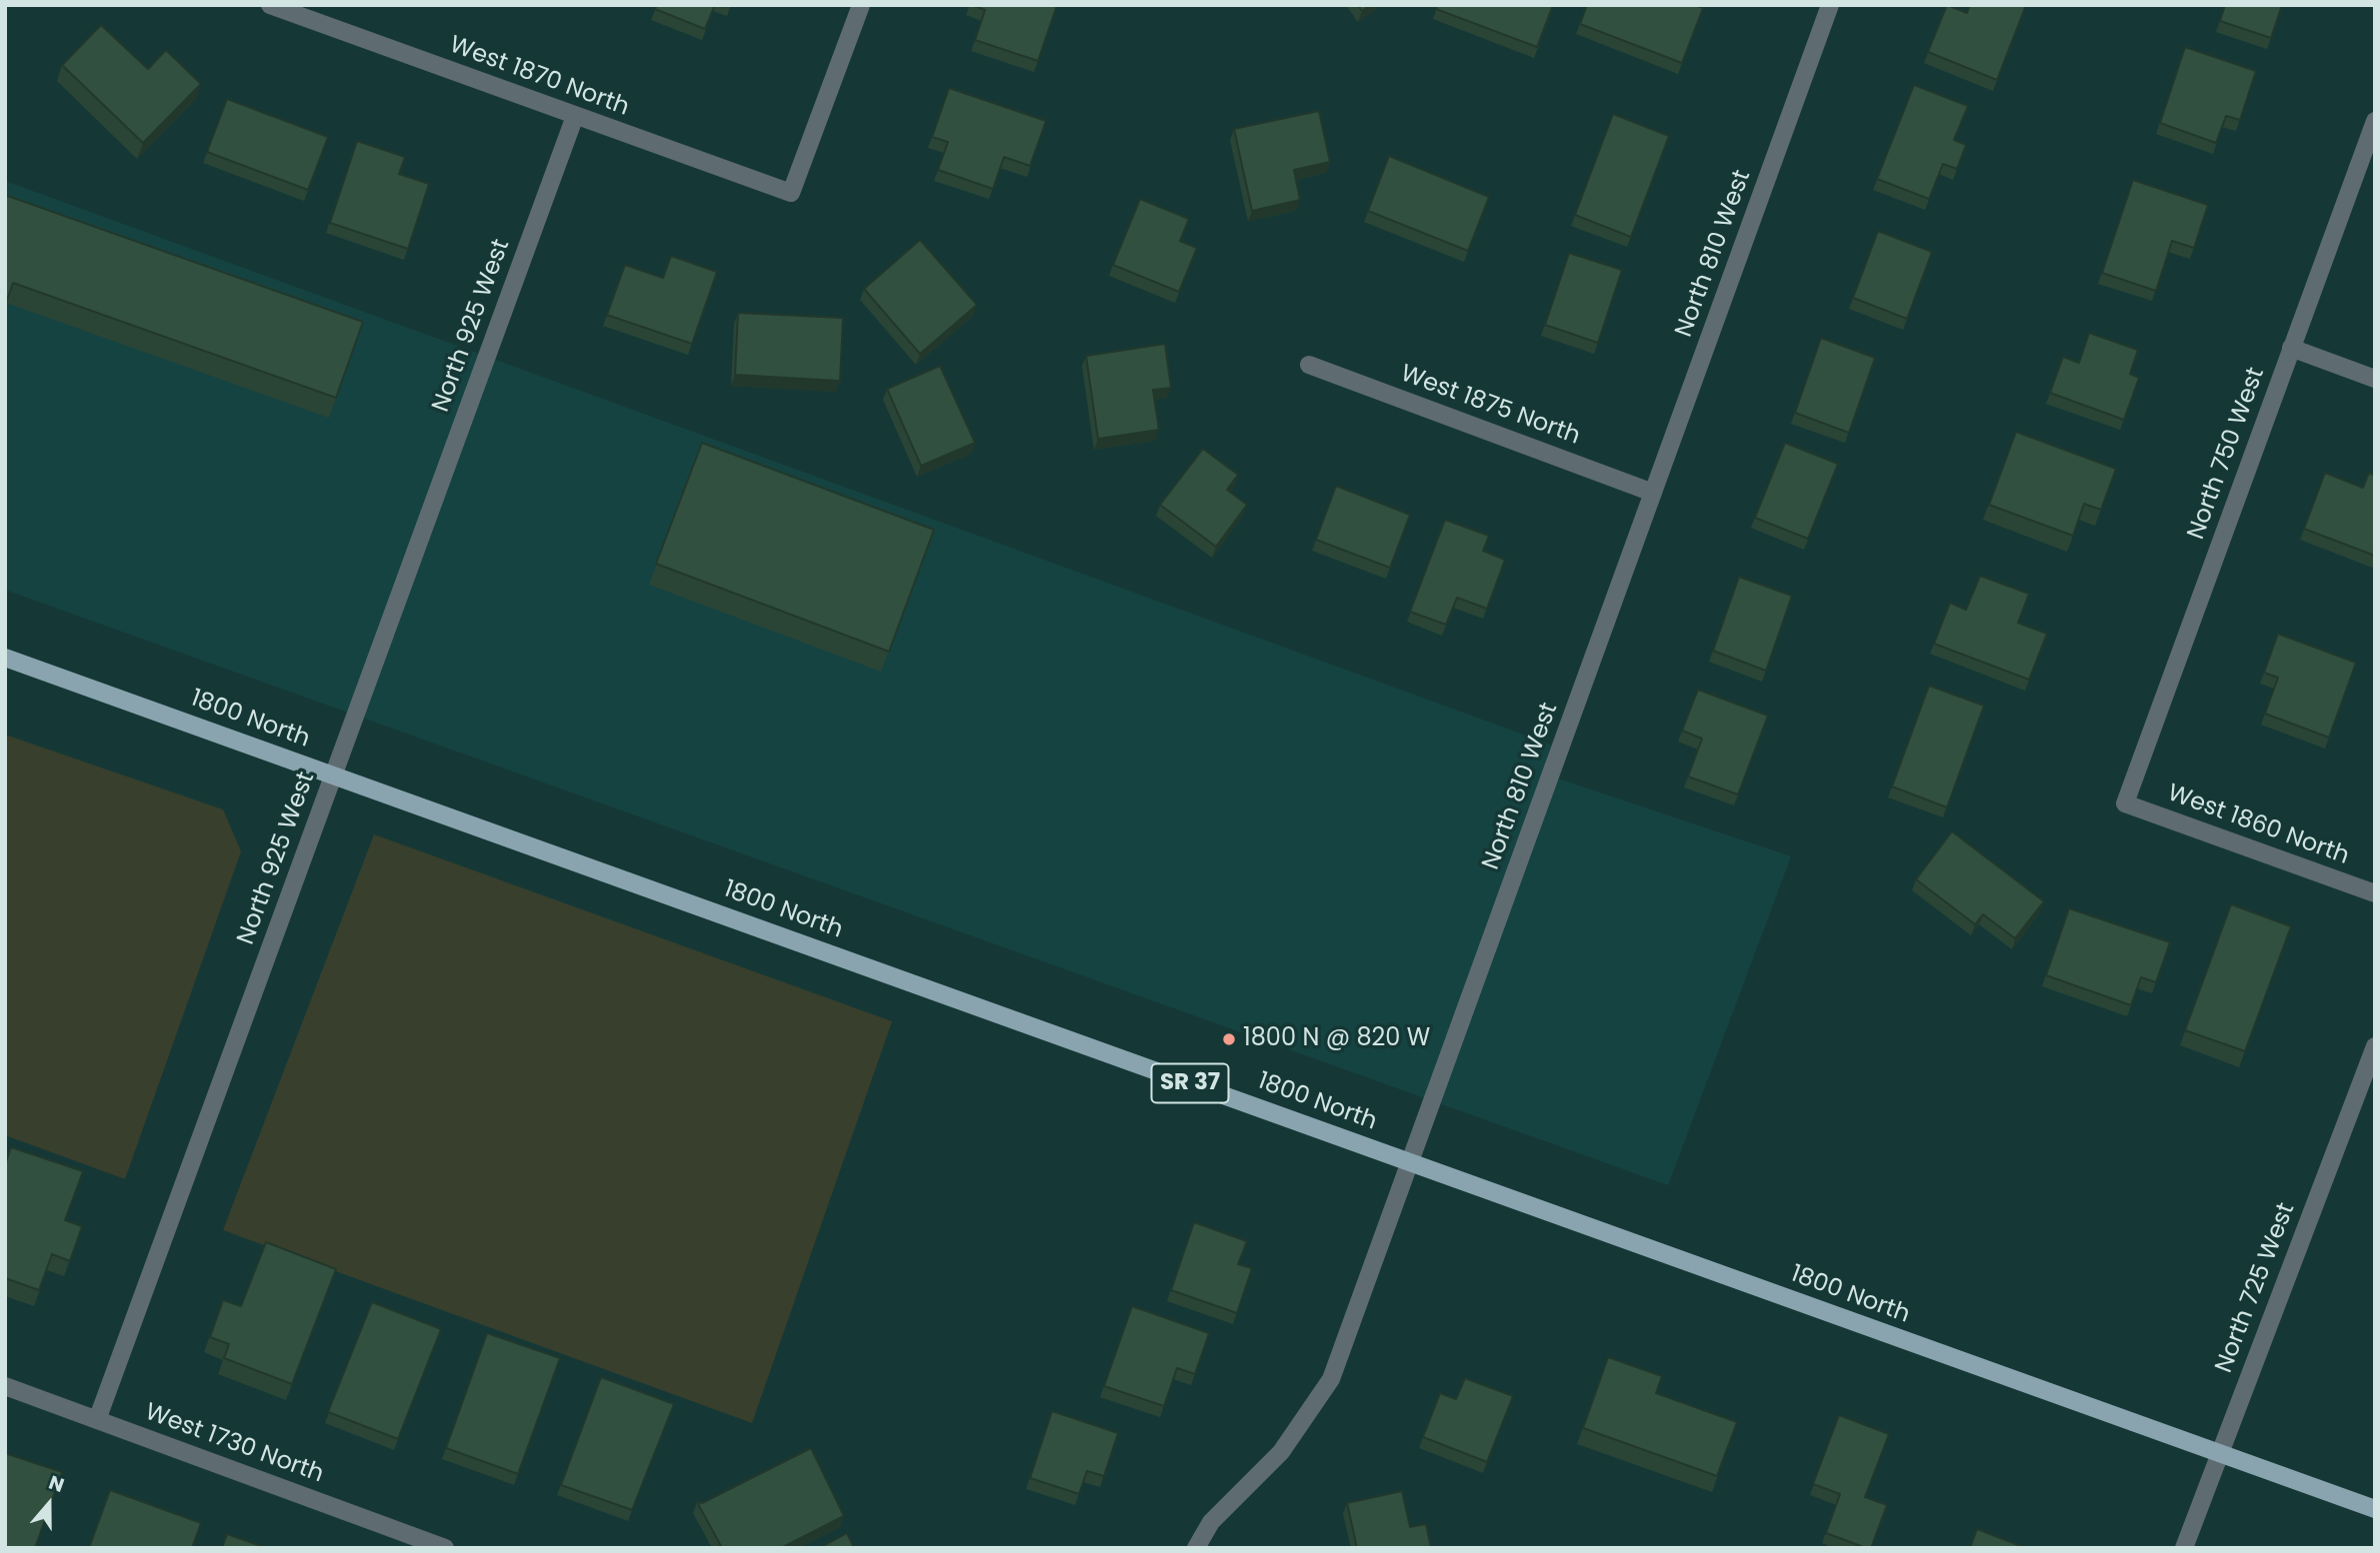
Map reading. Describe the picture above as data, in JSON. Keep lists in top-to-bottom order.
{
  "streets": {
    "main road": ["1800 North", "SR 37"],
    "street": [
      "West 1870 North",
      "North 810 West",
      "North 925 West",
      "West 1875 North",
      "North 750 West",
      "West 1860 North",
      "North 725 West",
      "West 1730 North"
    ]
  },
  "crossings": [
    ["West 1870 North", "North 925 West"],
    ["North 810 West", "West 1875 North"],
    ["North 810 West", "1800 North"],
    ["North 925 West", "1800 North"],
    ["North 925 West", "West 1730 North"],
    ["North 750 West", "West 1860 North"],
    ["1800 North", "North 725 West"]
  ],
  "places": ["1800 N @ 820 W"],
  "north": "top"
}
